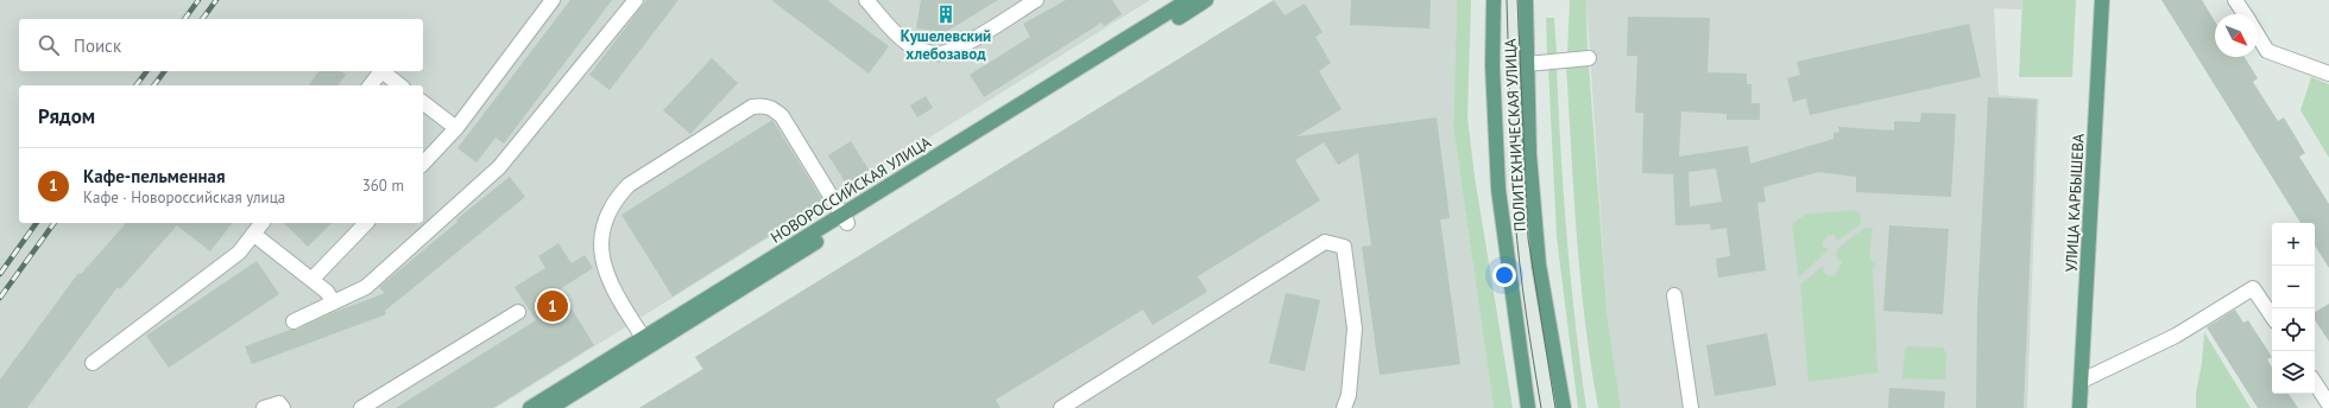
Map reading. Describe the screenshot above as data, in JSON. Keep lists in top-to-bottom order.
{
  "streets": {
    "main road": ["ПОЛИТЕХНИЧЕСКАЯ УЛИЦА", "НОВОРОССИЙСКАЯ УЛИЦА", "УЛИЦА КАРБЫШЕВА"]
  },
  "places": {
    "building": ["Кушелевский хлебозавод"]
  },
  "north": "bottom right",
  "page": {
    "search": "Поиск",
    "heading": "Рядом",
    "list": [
      {
        "mark": "1",
        "name": "Кафе-пельменная",
        "note": "Кафе · Новороссийская улица",
        "value": "360 m"
      }
    ],
    "map_buttons": ["+", "−"],
    "pins": "1"
  }
}
